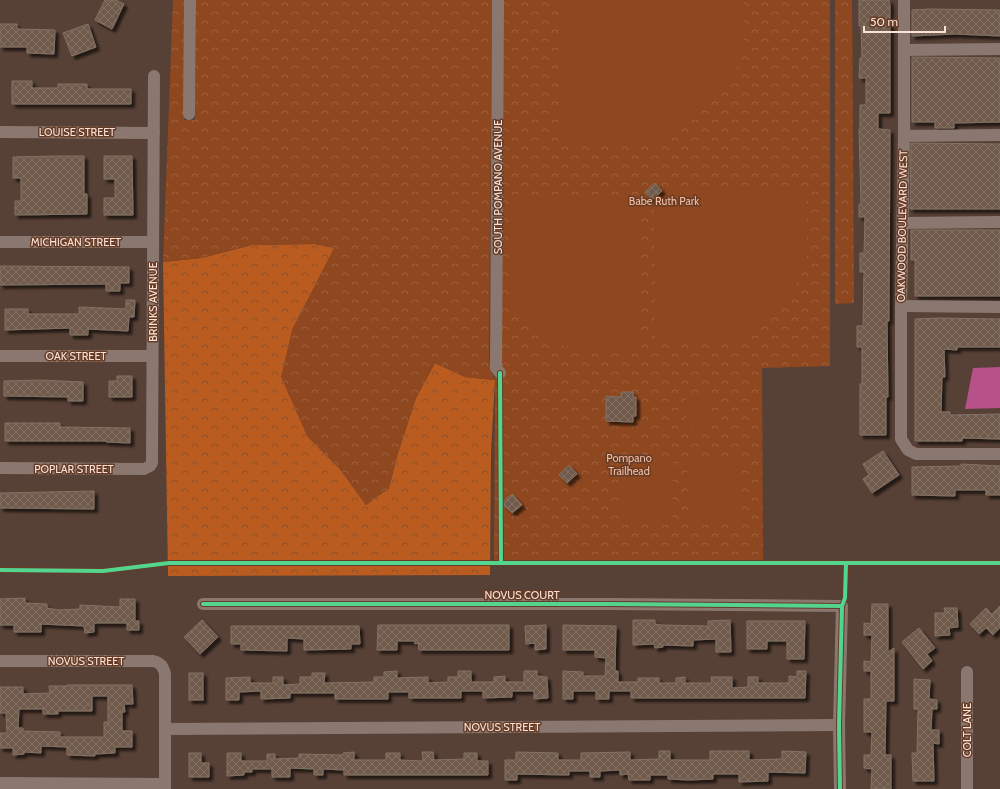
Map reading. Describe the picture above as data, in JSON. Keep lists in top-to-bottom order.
{
  "streets": {
    "street": [
      "LOUISE STREET",
      "SOUTH POMPANO AVENUE",
      "OAKWOOD BOULEVARD WEST",
      "MICHIGAN STREET",
      "BRINKS AVENUE",
      "OAK STREET",
      "POPLAR STREET",
      "NOVUS COURT",
      "NOVUS STREET",
      "COLT LANE"
    ]
  },
  "crossings": [
    ["LOUISE STREET", "BRINKS AVENUE"],
    ["MICHIGAN STREET", "BRINKS AVENUE"],
    ["BRINKS AVENUE", "OAK STREET"],
    ["BRINKS AVENUE", "POPLAR STREET"],
    ["NOVUS COURT", "NOVUS STREET"]
  ],
  "parks": ["Babe Ruth Park", "Pompano Trailhead"],
  "scale_bar": "50 m"
}
